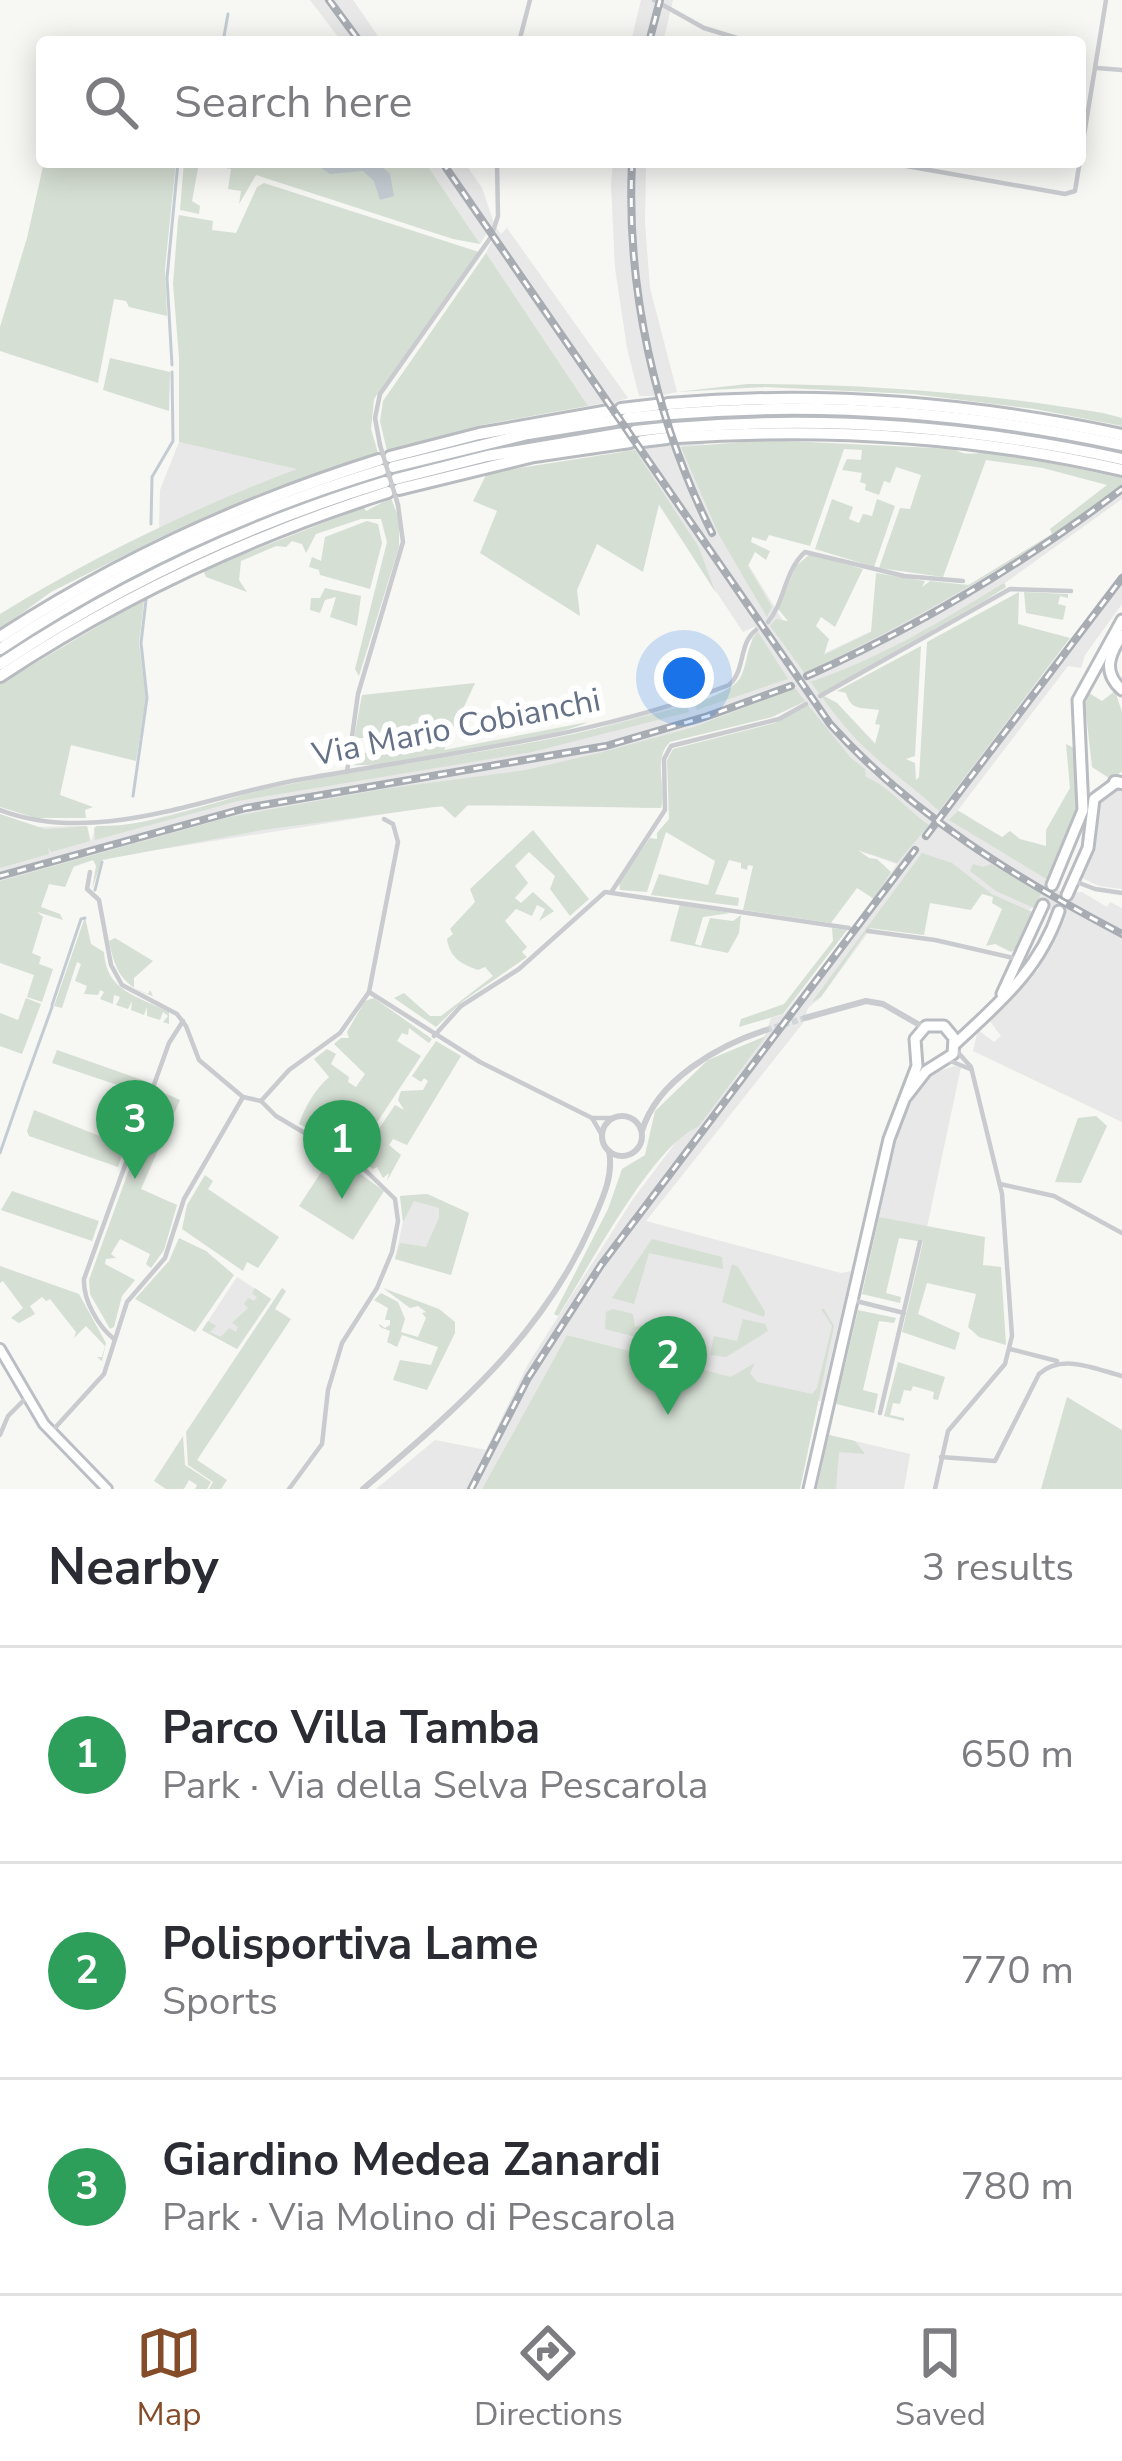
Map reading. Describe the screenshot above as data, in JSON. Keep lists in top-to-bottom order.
{
  "streets": {
    "street": ["Via Mario Cobianchi"]
  },
  "page": {
    "search": "Search here",
    "pins": ["3", "1", "2"],
    "heading": ["Nearby", "3 results"],
    "list": [
      {
        "mark": "1",
        "name": "Parco Villa Tamba",
        "note": "Park · Via della Selva Pescarola",
        "value": "650 m"
      },
      {
        "mark": "2",
        "name": "Polisportiva Lame",
        "note": "Sports",
        "value": "770 m"
      },
      {
        "mark": "3",
        "name": "Giardino Medea Zanardi",
        "note": "Park · Via Molino di Pescarola",
        "value": "780 m"
      }
    ],
    "nav": ["Map", "Directions", "Saved"]
  }
}
